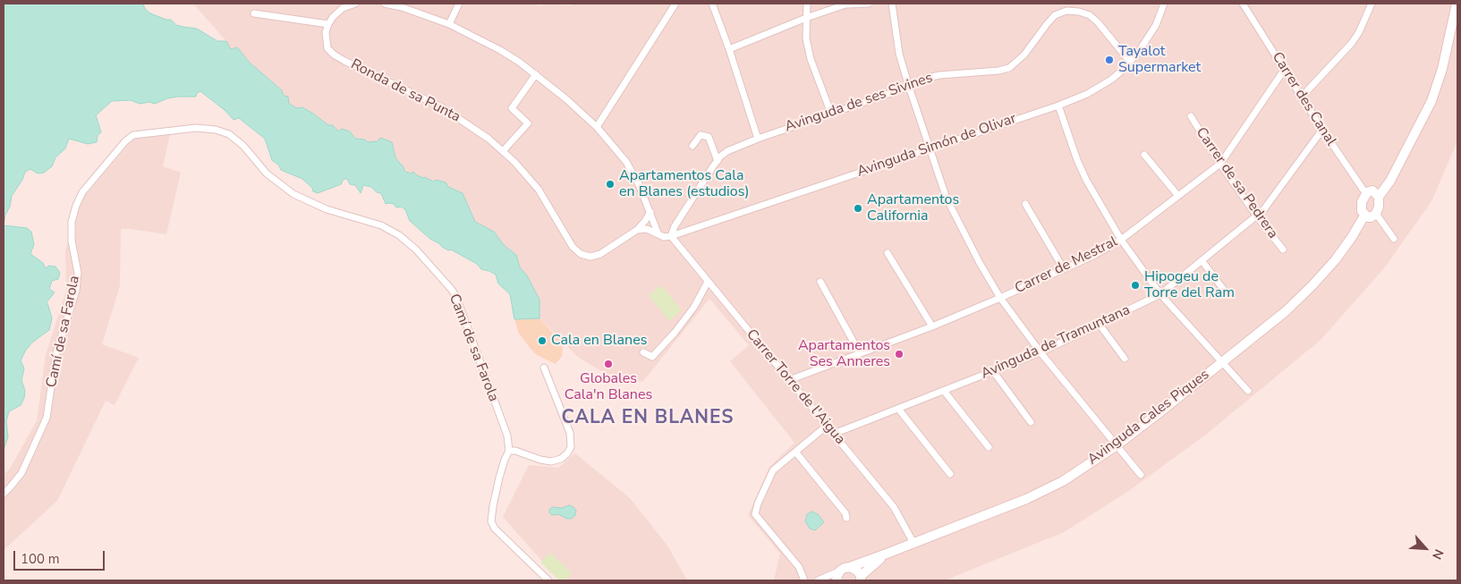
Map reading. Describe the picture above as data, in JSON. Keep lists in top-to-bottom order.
{
  "streets": {
    "street": [
      "Ronda de sa Punta",
      "Carrer des Canal",
      "Avinguda de ses Sivines",
      "Avinguda Simón de Olivar",
      "Carrer de sa Pedrera",
      "Carrer de Mestral",
      "Camí de sa Farola",
      "Avinguda de Tramuntana",
      "Carrer Torre de l'Aigua",
      "Avinguda Cales Piques"
    ]
  },
  "crossings": [
    ["Carrer des Canal", "Carrer de Mestral"],
    ["Carrer des Canal", "Avinguda de Tramuntana"],
    ["Carrer des Canal", "Avinguda Cales Piques"],
    ["Avinguda de ses Sivines", "Avinguda Simón de Olivar"],
    ["Avinguda de ses Sivines", "Carrer Torre de l'Aigua"],
    ["Avinguda Simón de Olivar", "Carrer Torre de l'Aigua"],
    ["Carrer de sa Pedrera", "Carrer de Mestral"],
    ["Carrer de sa Pedrera", "Avinguda de Tramuntana"],
    ["Carrer de Mestral", "Carrer Torre de l'Aigua"],
    ["Avinguda de Tramuntana", "Carrer Torre de l'Aigua"],
    ["Carrer Torre de l'Aigua", "Avinguda Cales Piques"]
  ],
  "districts": ["CALA EN BLANES"],
  "places": [
    "Tayalot Supermarket",
    "Apartamentos Cala en Blanes (estudios)",
    "Apartamentos California",
    "Hipogeu de Torre del Ram",
    "Cala en Blanes",
    "Apartamentos Ses Anneres",
    "Globales Cala'n Blanes"
  ],
  "scale_bar": "100 m",
  "north": "bottom right"
}
